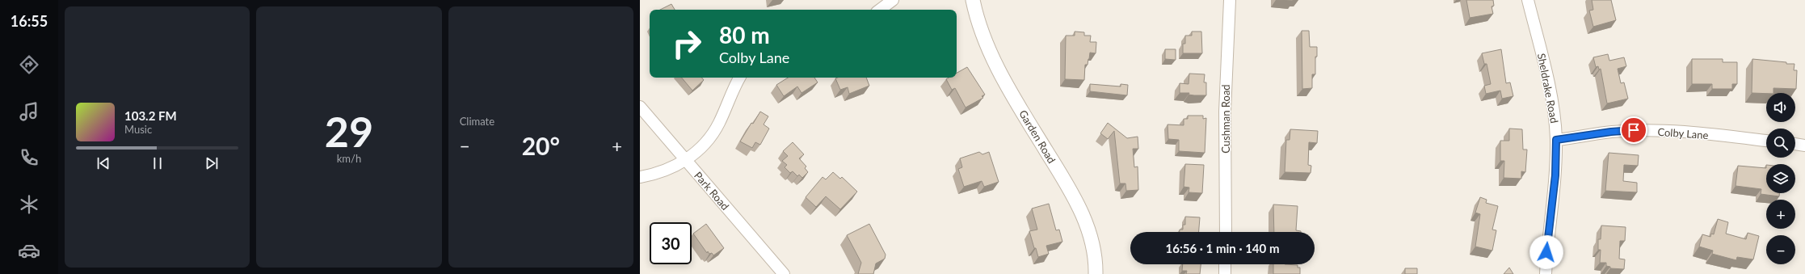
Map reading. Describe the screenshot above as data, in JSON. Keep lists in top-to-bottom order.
{
  "streets": {
    "street": [
      "Sheldrake Road",
      "Cushman Road",
      "Colby Lane",
      "Garden Road",
      "Park Road"
    ]
  },
  "crossings": [
    ["Sheldrake Road", "Colby Lane"]
  ],
  "page": {
    "tabs": "16:55",
    "tile": [
      ["29", "km/h"],
      "Climate"
    ],
    "turn": ["80 m", "Colby Lane"],
    "map_buttons": ["+", "−"],
    "song": ["103.2 FM", "Music"],
    "heat": ["−", "20°", "+"],
    "limit": "30",
    "trip": "16:56 · 1 min · 140 m"
  }
}
